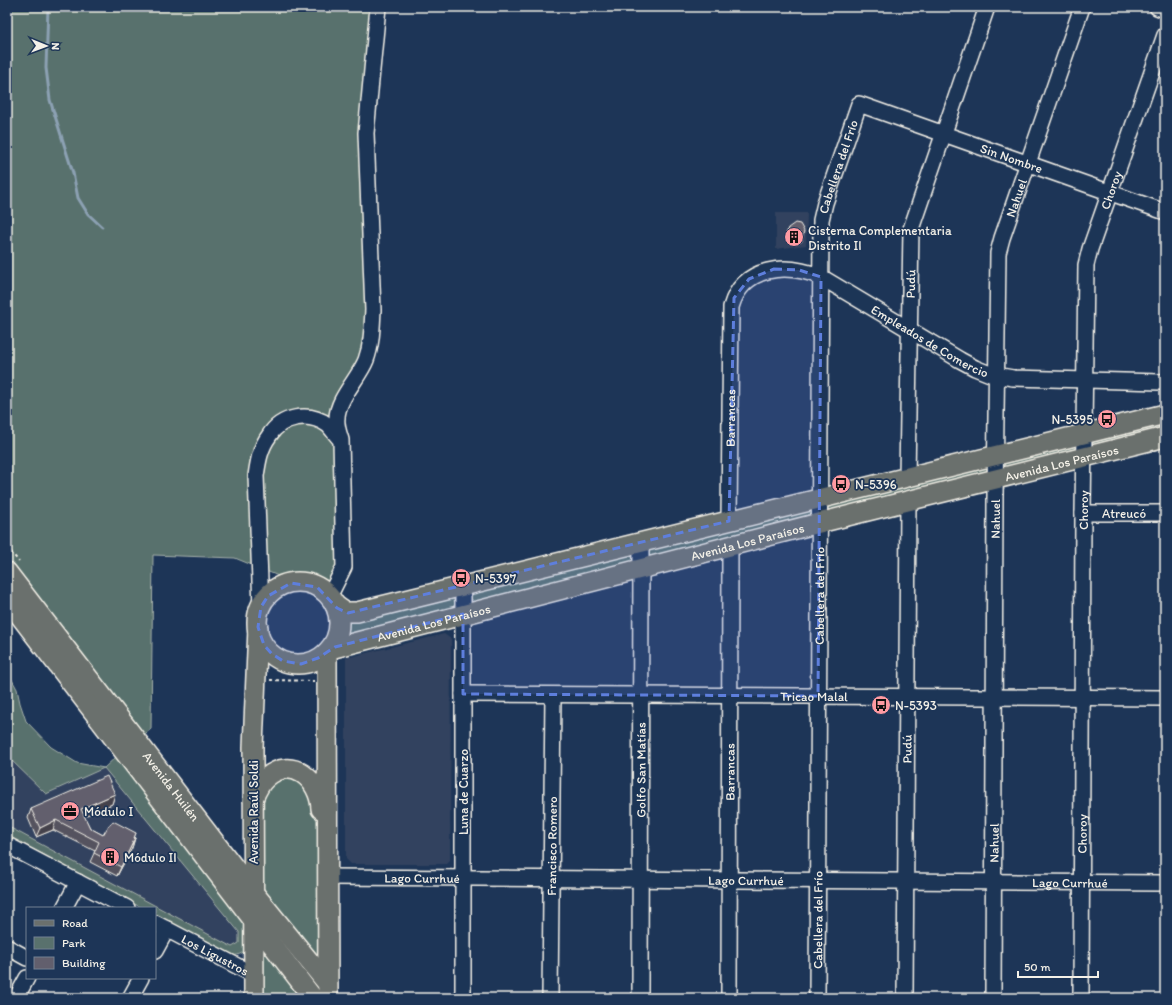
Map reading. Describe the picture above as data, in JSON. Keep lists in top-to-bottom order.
{
  "streets": {
    "main road": ["Avenida Los Paraísos", "Avenida Huilén", "Avenida Raúl Soldi"],
    "street": [
      "Sin Nombre",
      "Cabellera del Frío",
      "Choroy",
      "Nahuel",
      "Pudú",
      "Empleados de Comercio",
      "Barrancas",
      "Atreucó",
      "Tricao Malal",
      "Golfo San Matías",
      "Luna de Cuarzo",
      "Francisco Romero",
      "Lago Currhué",
      "Los Ligustros"
    ]
  },
  "crossings": [
    ["Sin Nombre", "Cabellera del Frío"],
    ["Sin Nombre", "Choroy"],
    ["Sin Nombre", "Nahuel"],
    ["Sin Nombre", "Pudú"],
    ["Cabellera del Frío", "Empleados de Comercio"],
    ["Cabellera del Frío", "Avenida Los Paraísos"],
    ["Cabellera del Frío", "Tricao Malal"],
    ["Cabellera del Frío", "Lago Currhué"],
    ["Choroy", "Empleados de Comercio"],
    ["Choroy", "Avenida Los Paraísos"],
    ["Choroy", "Atreucó"],
    ["Choroy", "Tricao Malal"],
    ["Choroy", "Lago Currhué"],
    ["Nahuel", "Empleados de Comercio"],
    ["Nahuel", "Avenida Los Paraísos"],
    ["Nahuel", "Tricao Malal"],
    ["Nahuel", "Lago Currhué"],
    ["Pudú", "Empleados de Comercio"],
    ["Pudú", "Avenida Los Paraísos"],
    ["Pudú", "Tricao Malal"],
    ["Pudú", "Lago Currhué"],
    ["Empleados de Comercio", "Barrancas"],
    ["Barrancas", "Avenida Los Paraísos"],
    ["Barrancas", "Tricao Malal"],
    ["Barrancas", "Lago Currhué"],
    ["Avenida Los Paraísos", "Golfo San Matías"],
    ["Avenida Los Paraísos", "Luna de Cuarzo"],
    ["Avenida Los Paraísos", "Avenida Raúl Soldi"],
    ["Tricao Malal", "Golfo San Matías"],
    ["Tricao Malal", "Luna de Cuarzo"],
    ["Tricao Malal", "Francisco Romero"],
    ["Golfo San Matías", "Lago Currhué"],
    ["Avenida Huilén", "Avenida Raúl Soldi"],
    ["Luna de Cuarzo", "Lago Currhué"],
    ["Avenida Raúl Soldi", "Los Ligustros"],
    ["Francisco Romero", "Lago Currhué"]
  ],
  "places": {
    "building": ["Cisterna Complementaria Distrito II", "Módulo II"],
    "bus stop": [
      "N-5395",
      "N-5396",
      "N-5397",
      "N-5393"
    ],
    "office": ["Módulo I"]
  },
  "legend": ["Road", "Park", "Building"],
  "scale_bar": "50 m",
  "north": "right"
}
